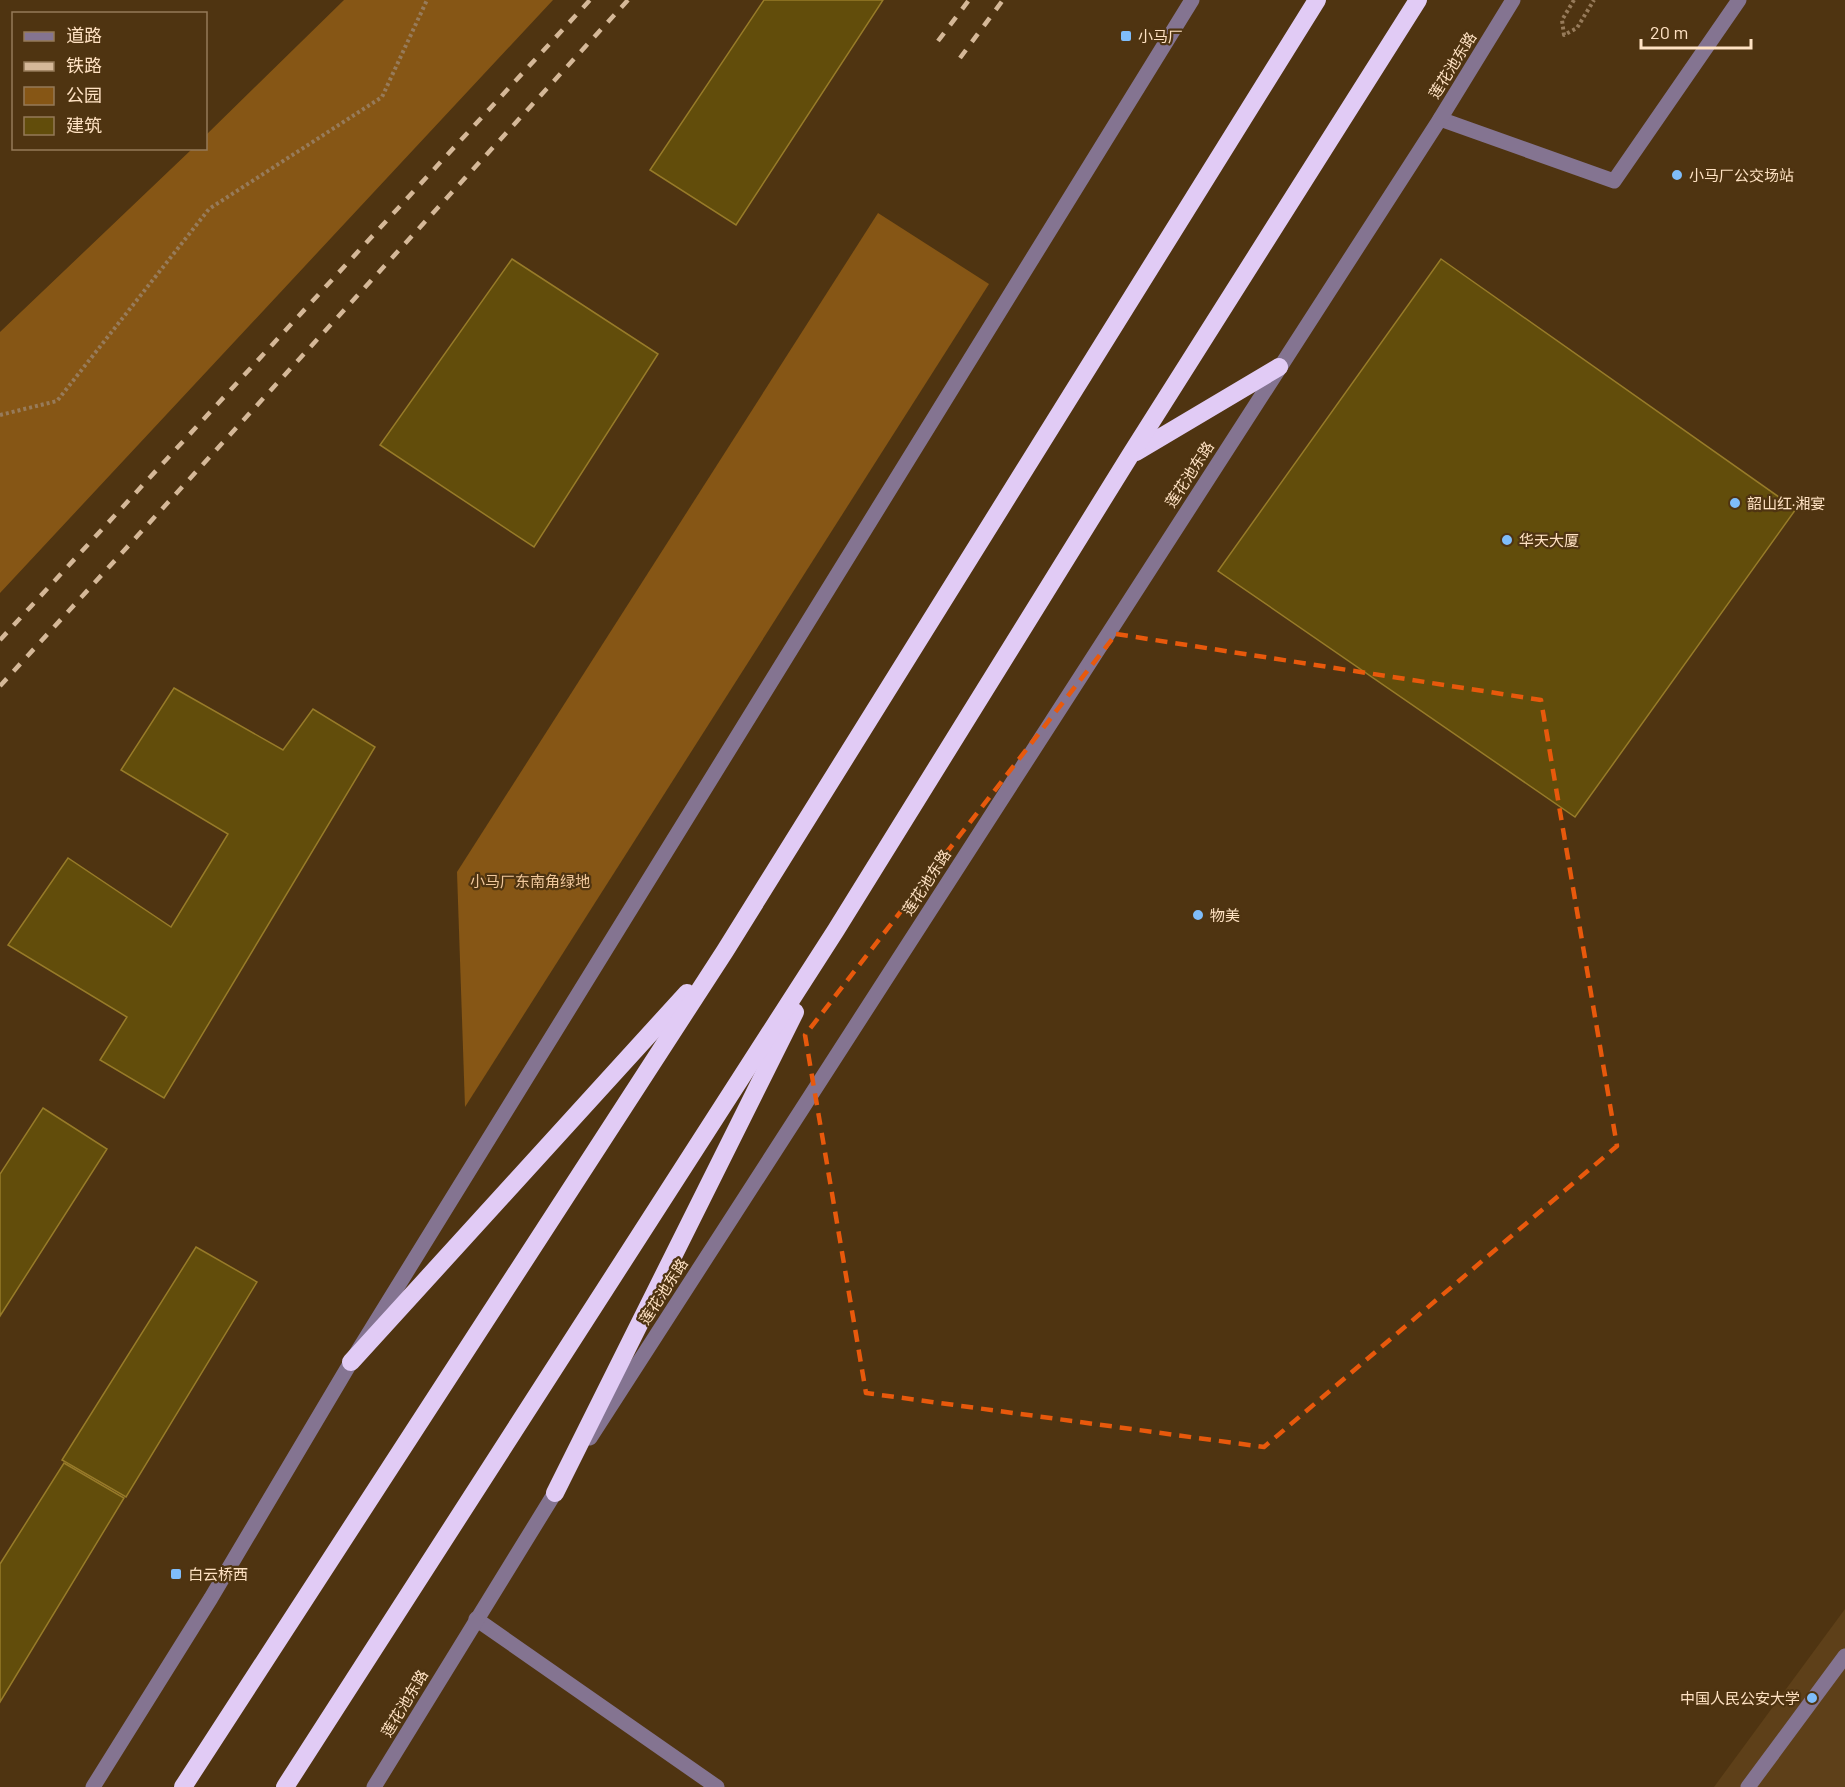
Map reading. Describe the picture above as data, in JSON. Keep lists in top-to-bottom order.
{
  "streets": {
    "street": ["莲花池东路"]
  },
  "parks": ["小马厂东南角绿地"],
  "places": {
    "transit": ["小马厂", "白云桥西"],
    "other": [
      "小马厂公交场站",
      "韶山红·湘宴",
      "华天大厦",
      "物美",
      "中国人民公安大学"
    ]
  },
  "legend": [
    "道路",
    "铁路",
    "公园",
    "建筑"
  ],
  "scale_bar": "20 m"
}
